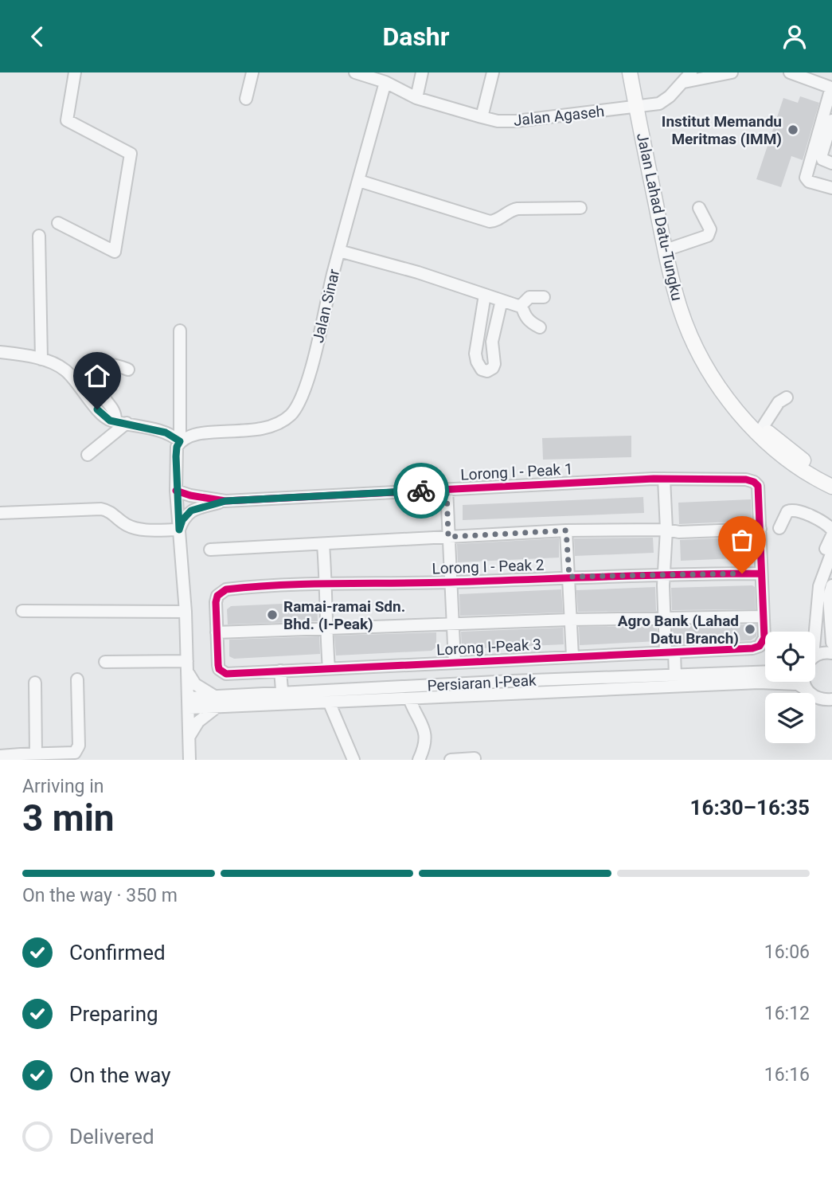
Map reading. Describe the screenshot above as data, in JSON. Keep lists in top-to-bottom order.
{
  "streets": {
    "main road": ["Jalan Lahad Datu-Tungku"],
    "street": [
      "Jalan Agaseh",
      "Jalan Sinar",
      "Lorong I - Peak 1",
      "Lorong I - Peak 2",
      "Lorong I-Peak 3",
      "Persiaran I-Peak"
    ]
  },
  "crossings": [
    ["Jalan Agaseh", "Jalan Lahad Datu-Tungku"],
    ["Jalan Agaseh", "Jalan Sinar"],
    ["Lorong I - Peak 2", "Lorong I-Peak 3"]
  ],
  "places": ["Institut Memandu Meritmas (IMM)", "Ramai-ramai Sdn. Bhd. (I-Peak)", "Agro Bank (Lahad Datu Branch)"],
  "page": {
    "header": "Dashr",
    "heading": ["3 min", "Arriving in", "16:30–16:35"],
    "bar": "On the way · 350 m",
    "list": [
      ["Confirmed", "16:06"],
      ["Preparing", "16:12"],
      ["On the way", "16:16"],
      "Delivered"
    ]
  }
}
